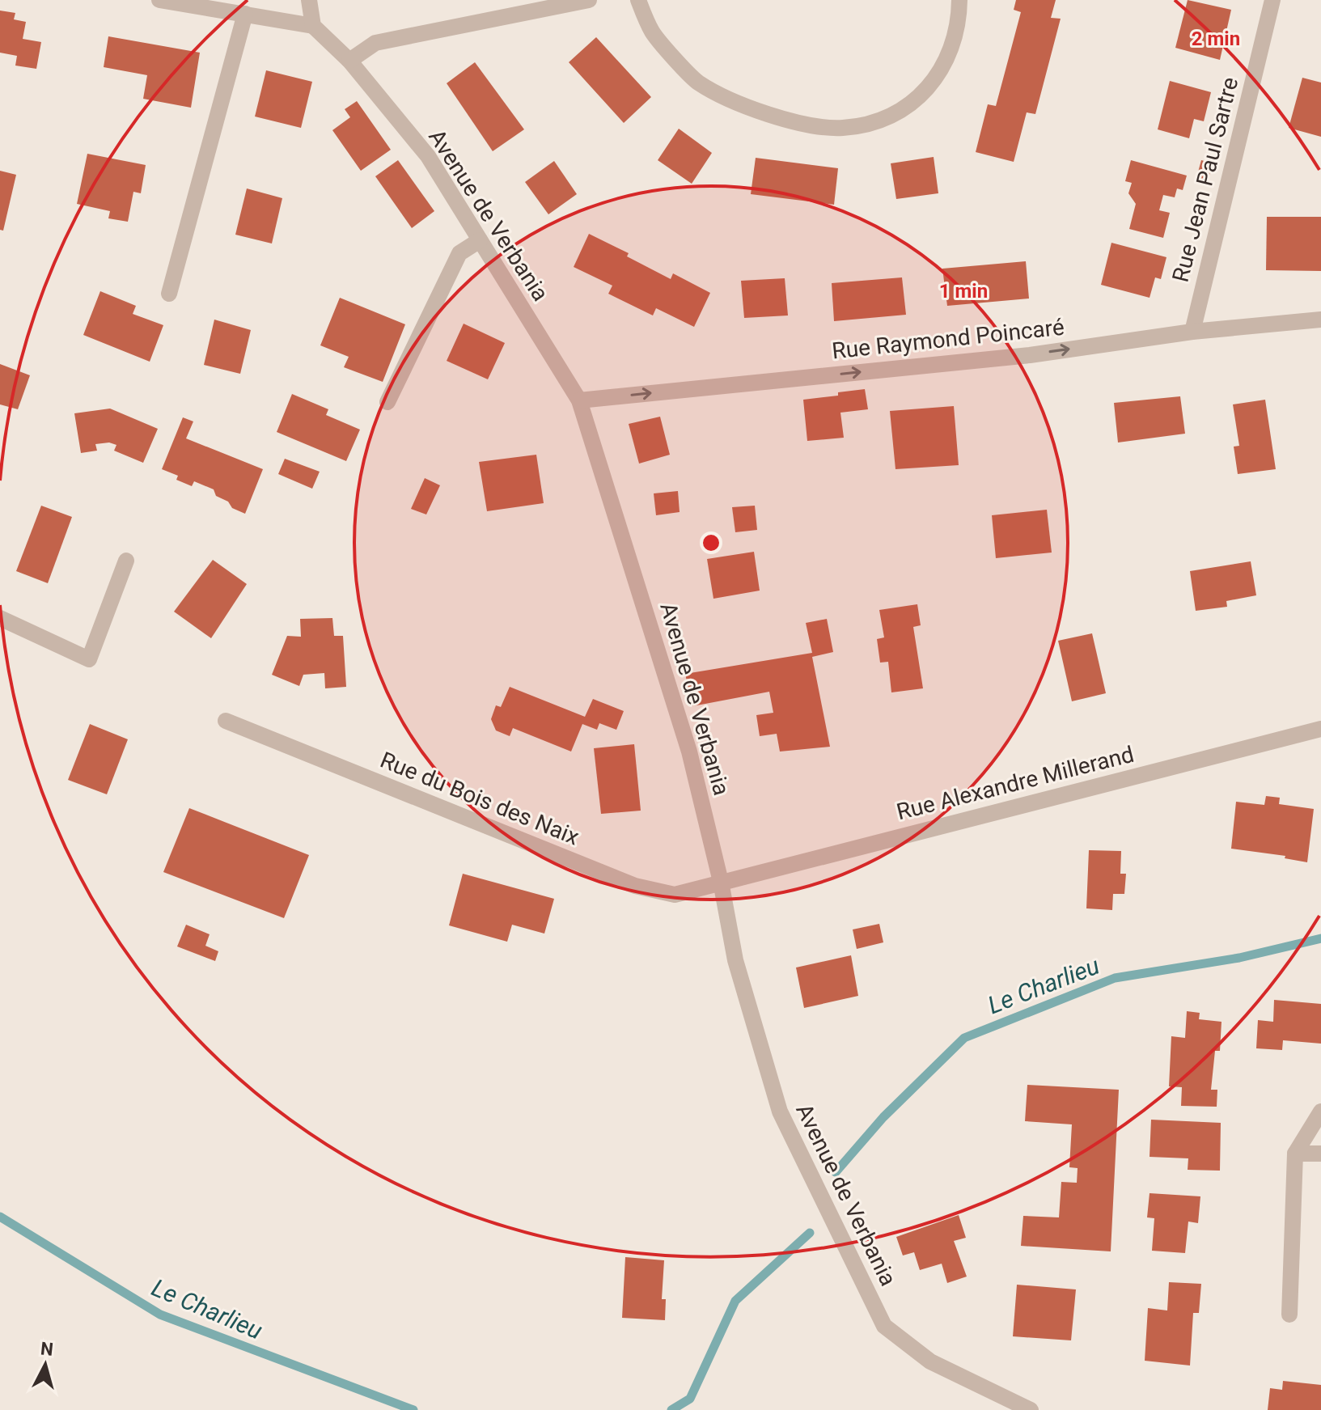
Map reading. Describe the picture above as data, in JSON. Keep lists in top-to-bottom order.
{
  "streets": {
    "street": [
      "Rue Jean Paul Sartre",
      "Avenue de Verbania",
      "Rue Raymond Poincaré",
      "Rue Alexandre Millerand",
      "Rue du Bois des Naix"
    ]
  },
  "crossings": [
    ["Rue Jean Paul Sartre", "Rue Raymond Poincaré"],
    ["Avenue de Verbania", "Rue Raymond Poincaré"],
    ["Avenue de Verbania", "Rue Alexandre Millerand"],
    ["Avenue de Verbania", "Rue du Bois des Naix"],
    ["Rue Alexandre Millerand", "Rue du Bois des Naix"]
  ],
  "one_way": ["Rue Raymond Poincaré"],
  "water": ["Le Charlieu"],
  "north": "top",
  "rings": ["2 min", "1 min"]
}
